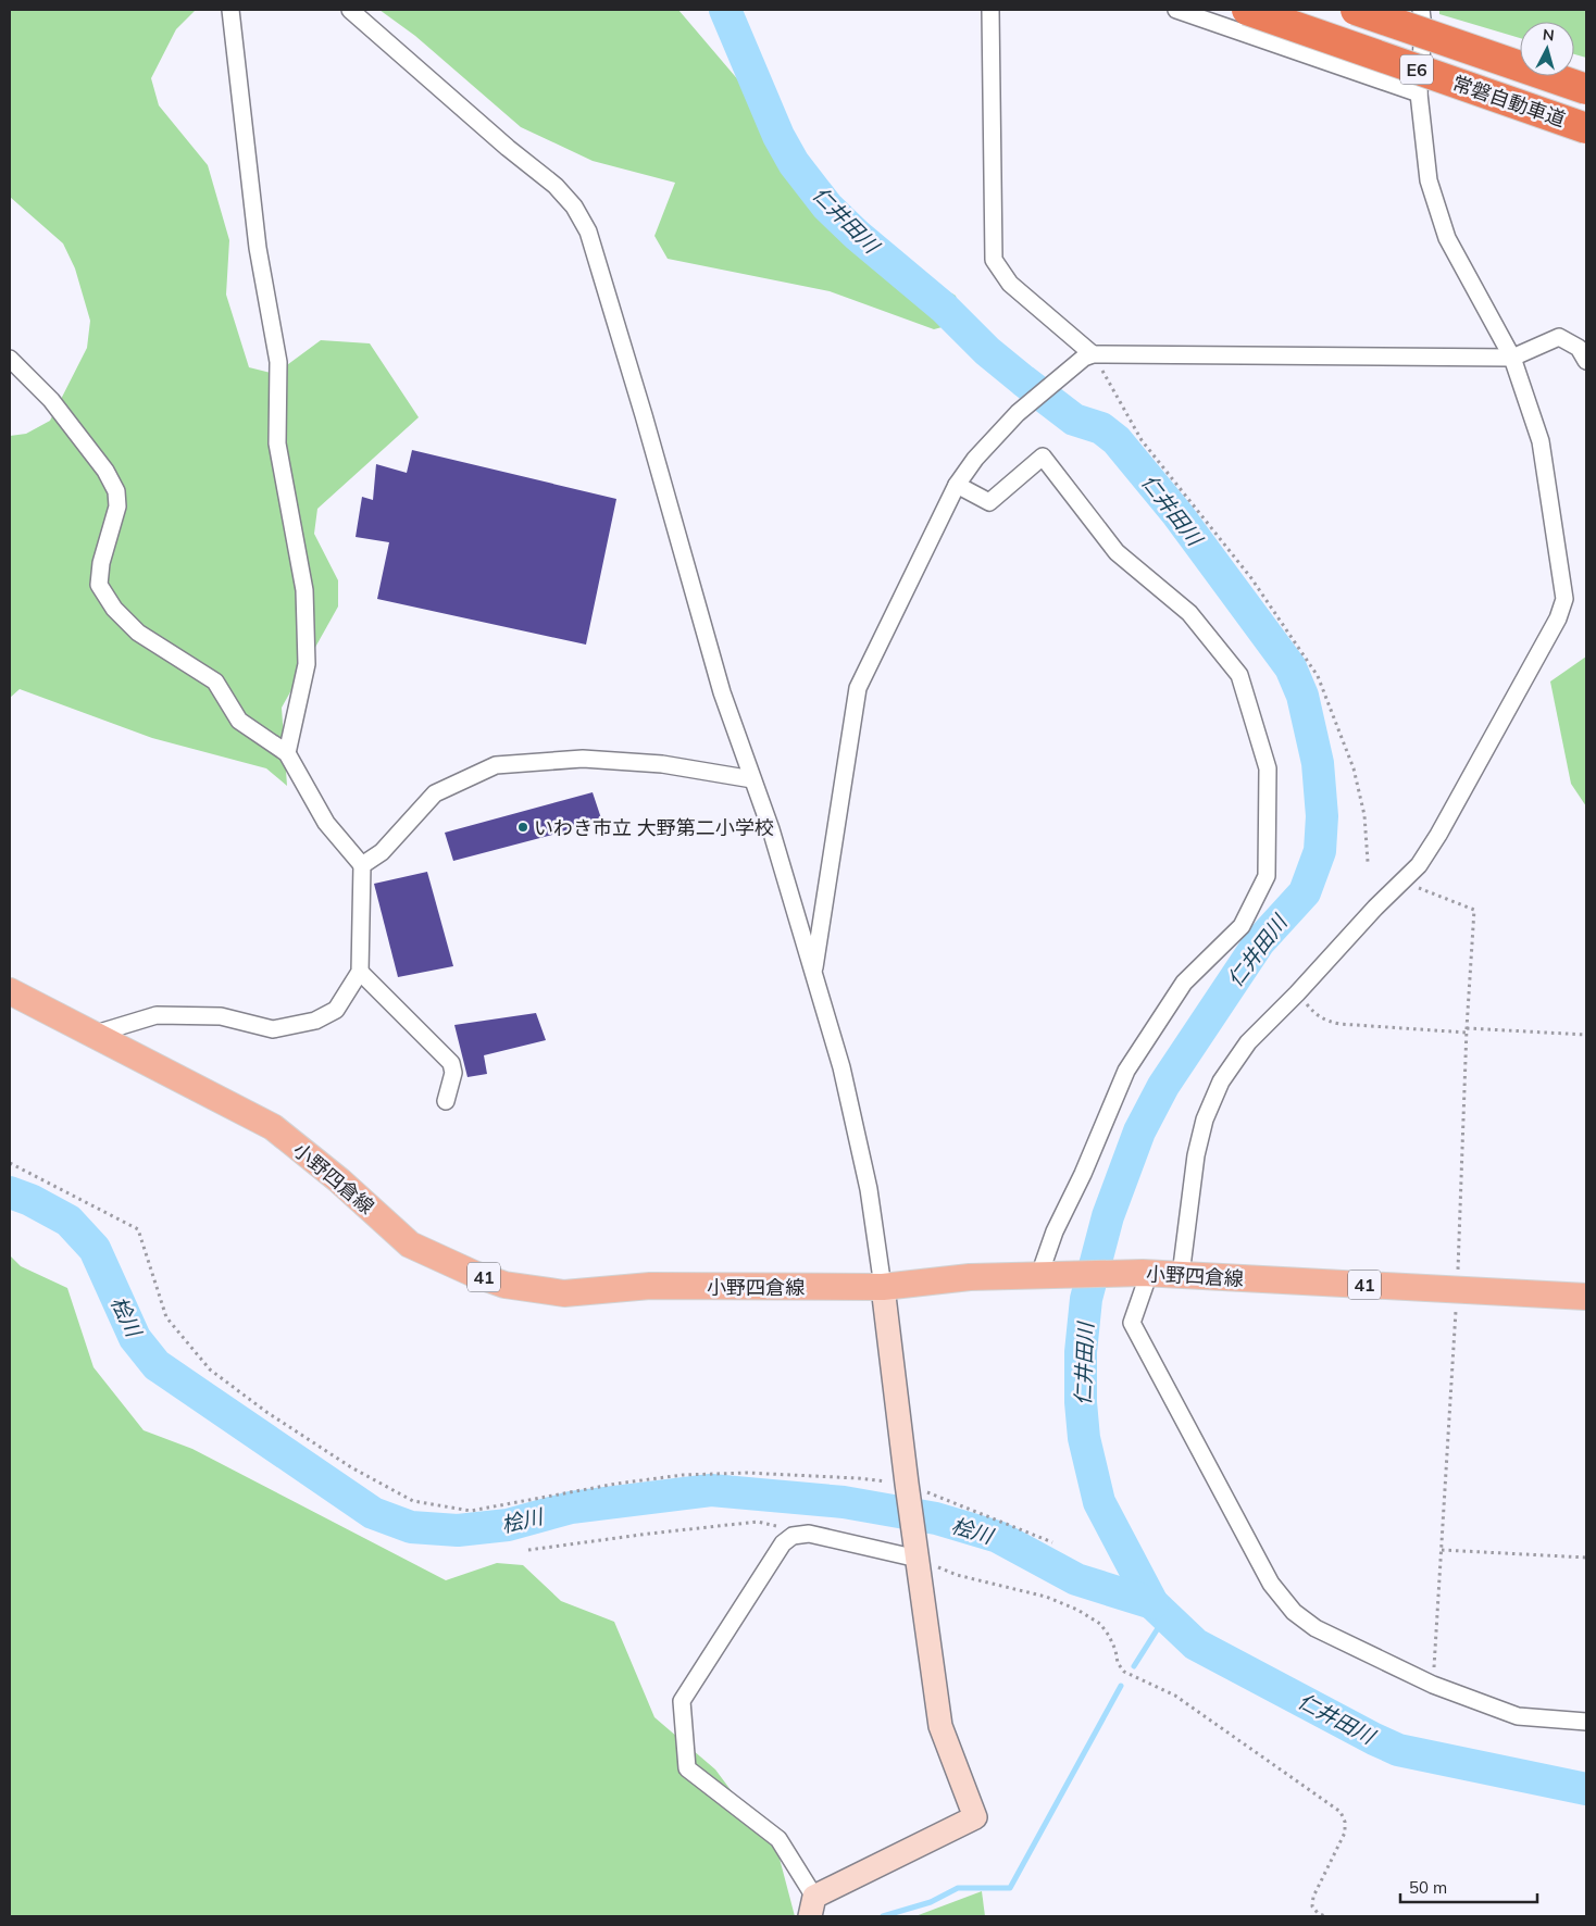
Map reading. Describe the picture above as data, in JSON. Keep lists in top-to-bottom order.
{
  "streets": {
    "highway": ["E6", "常磐自動車道"],
    "main road": ["小野四倉線", "41"]
  },
  "water": ["仁井田川", "桧川"],
  "places": ["いわき市立 大野第二小学校"],
  "scale_bar": "50 m",
  "north": "top"
}
